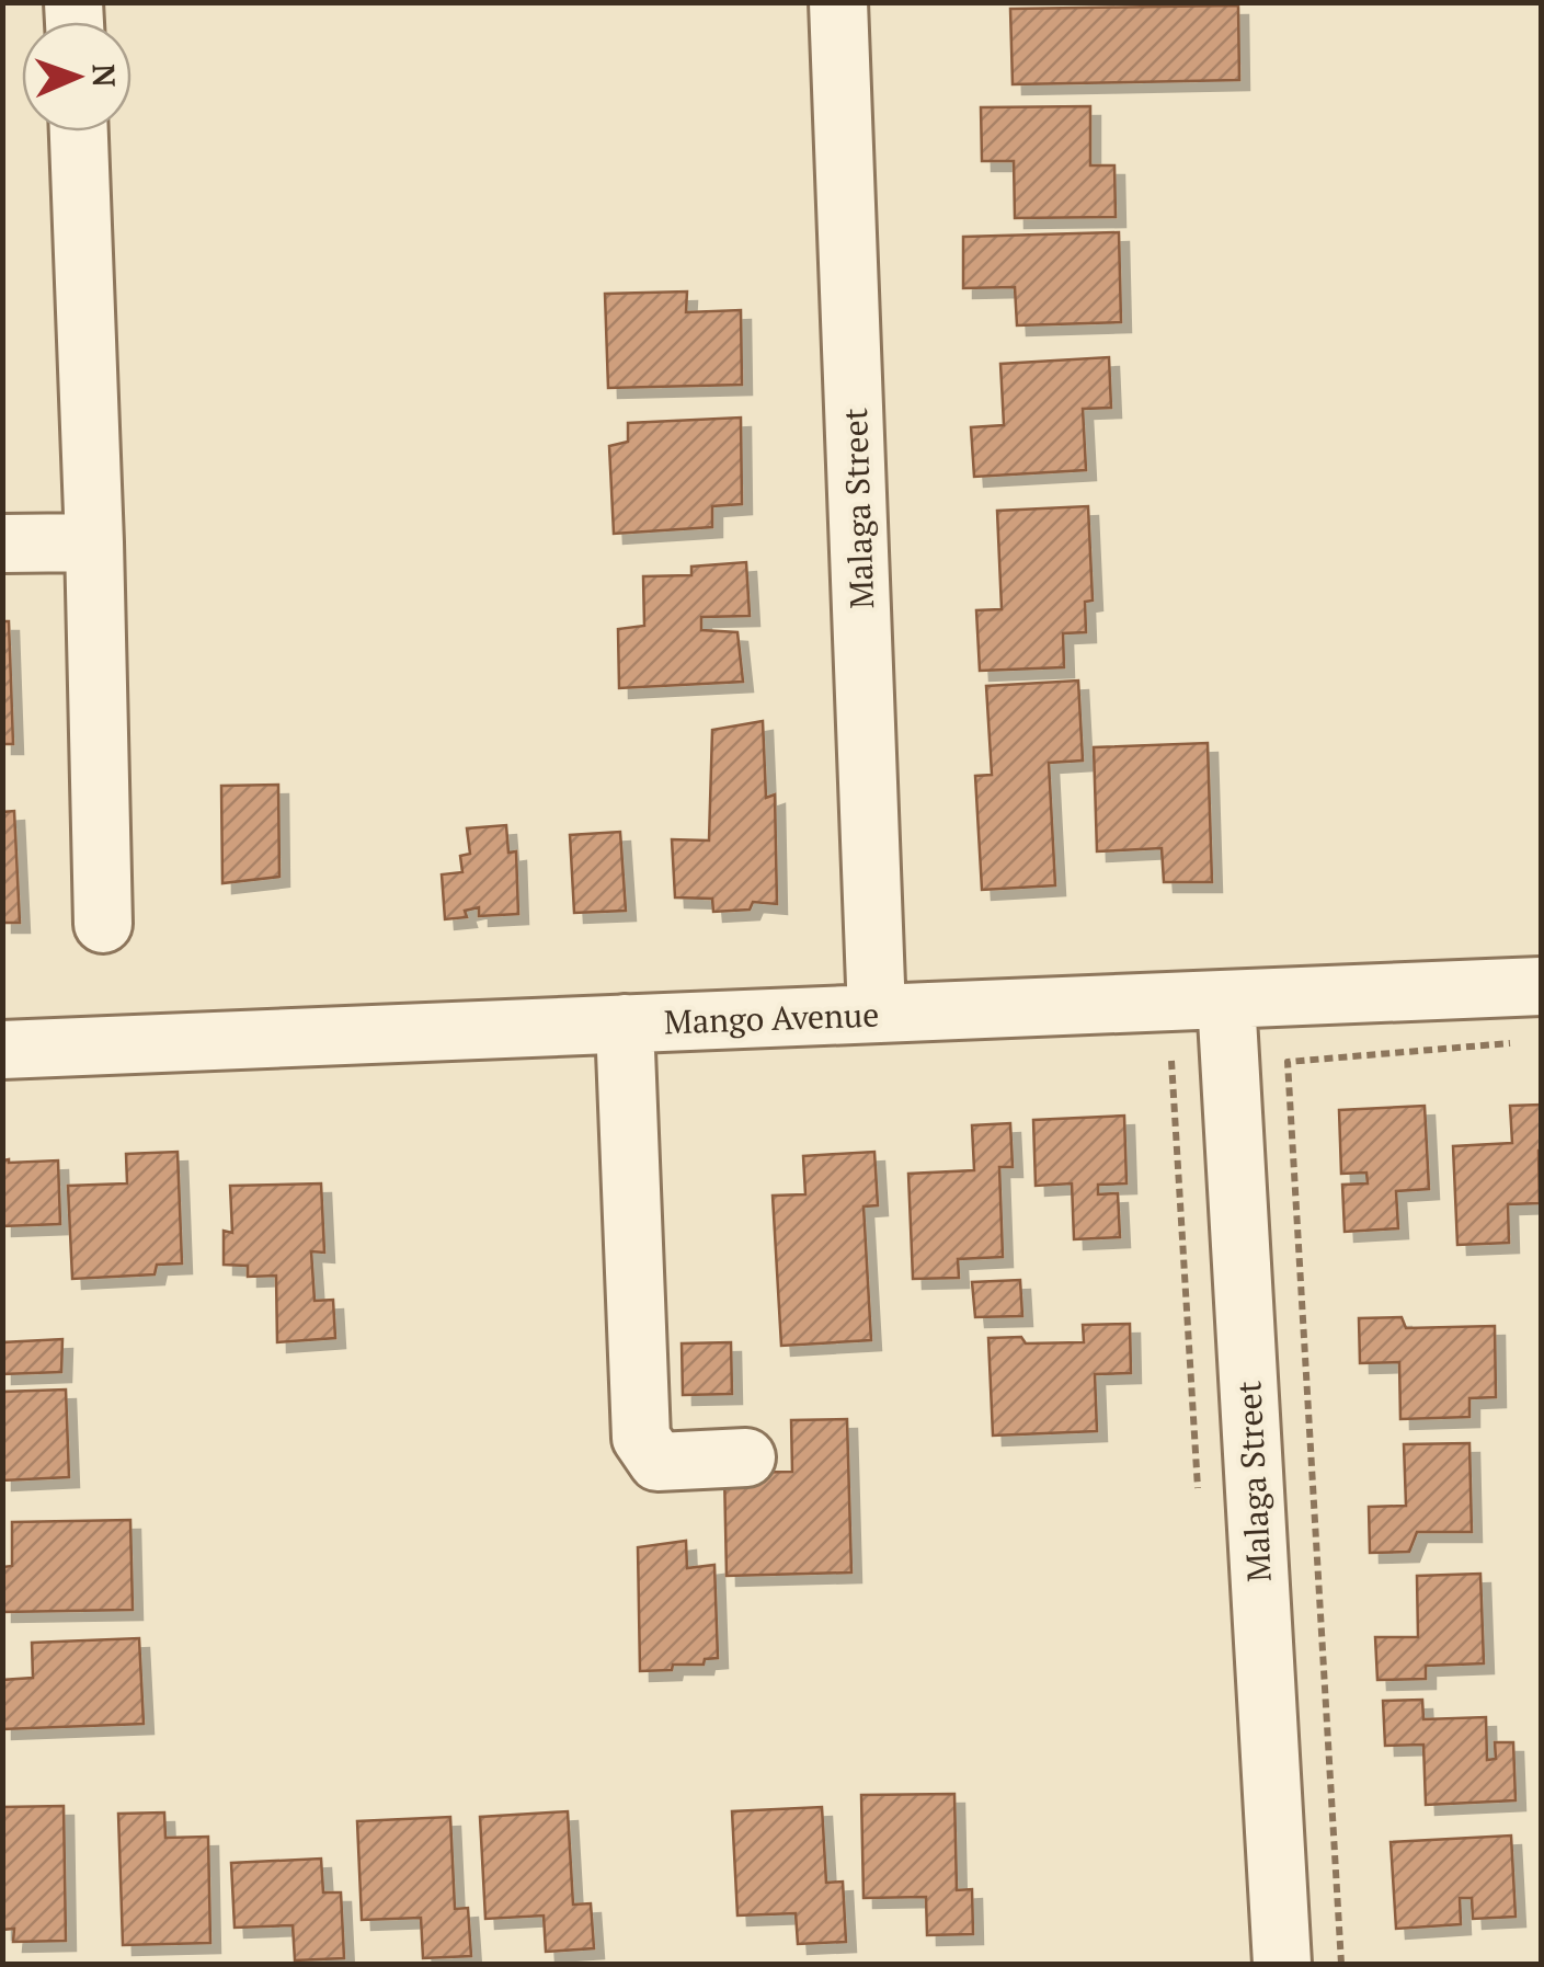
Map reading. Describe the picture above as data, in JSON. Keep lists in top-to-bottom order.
{
  "streets": {
    "street": ["Malaga Street", "Mango Avenue"]
  },
  "crossings": [
    ["Malaga Street", "Mango Avenue"]
  ],
  "north": "right"
}
